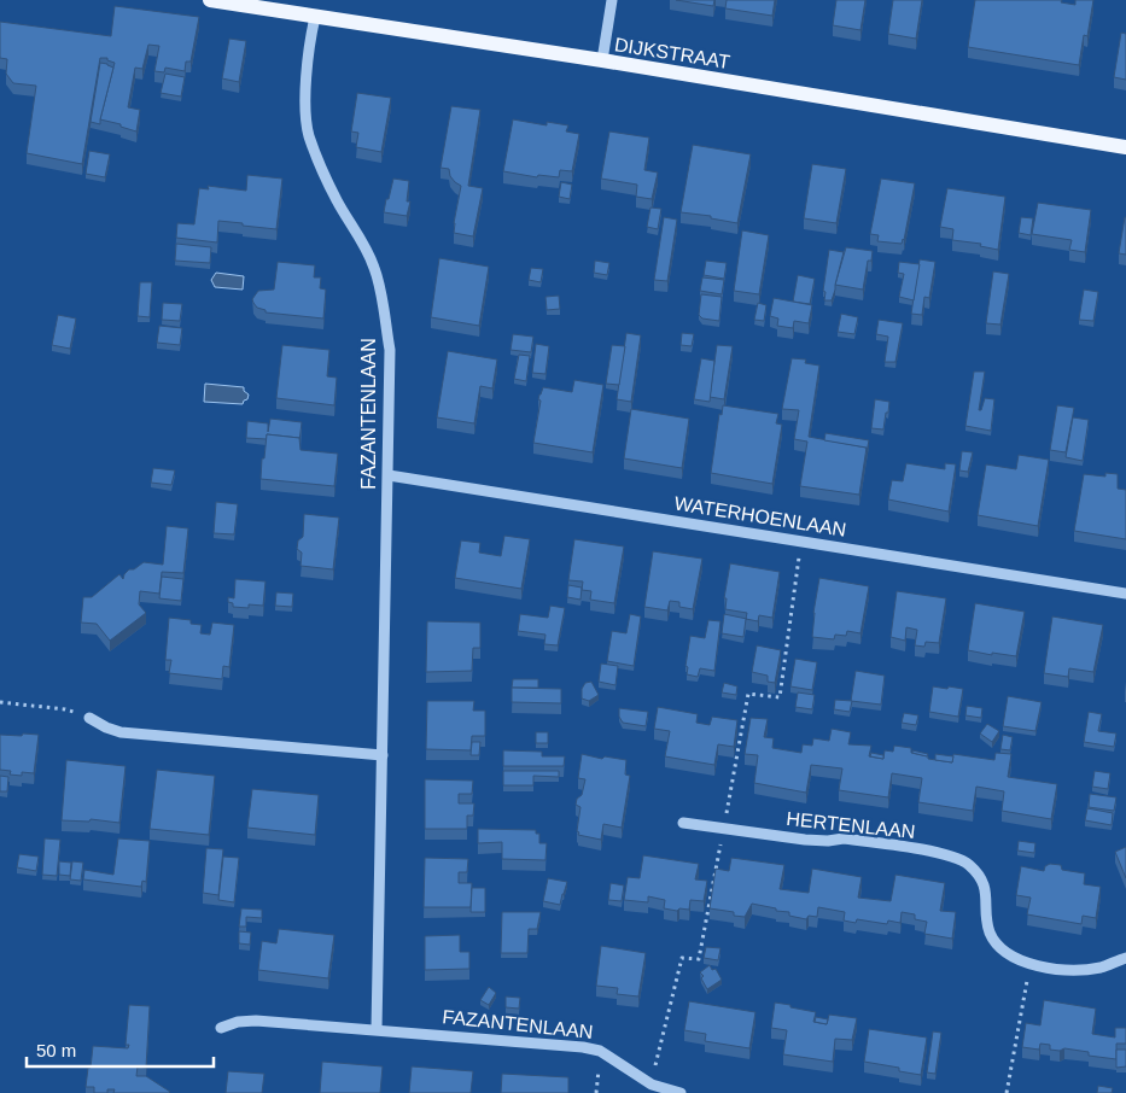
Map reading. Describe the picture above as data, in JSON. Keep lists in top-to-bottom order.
{
  "streets": {
    "main road": ["DIJKSTRAAT"],
    "street": ["FAZANTENLAAN", "WATERHOENLAAN", "HERTENLAAN"]
  },
  "crossings": [
    ["DIJKSTRAAT", "FAZANTENLAAN"],
    ["FAZANTENLAAN", "WATERHOENLAAN"]
  ],
  "scale_bar": "50 m"
}
